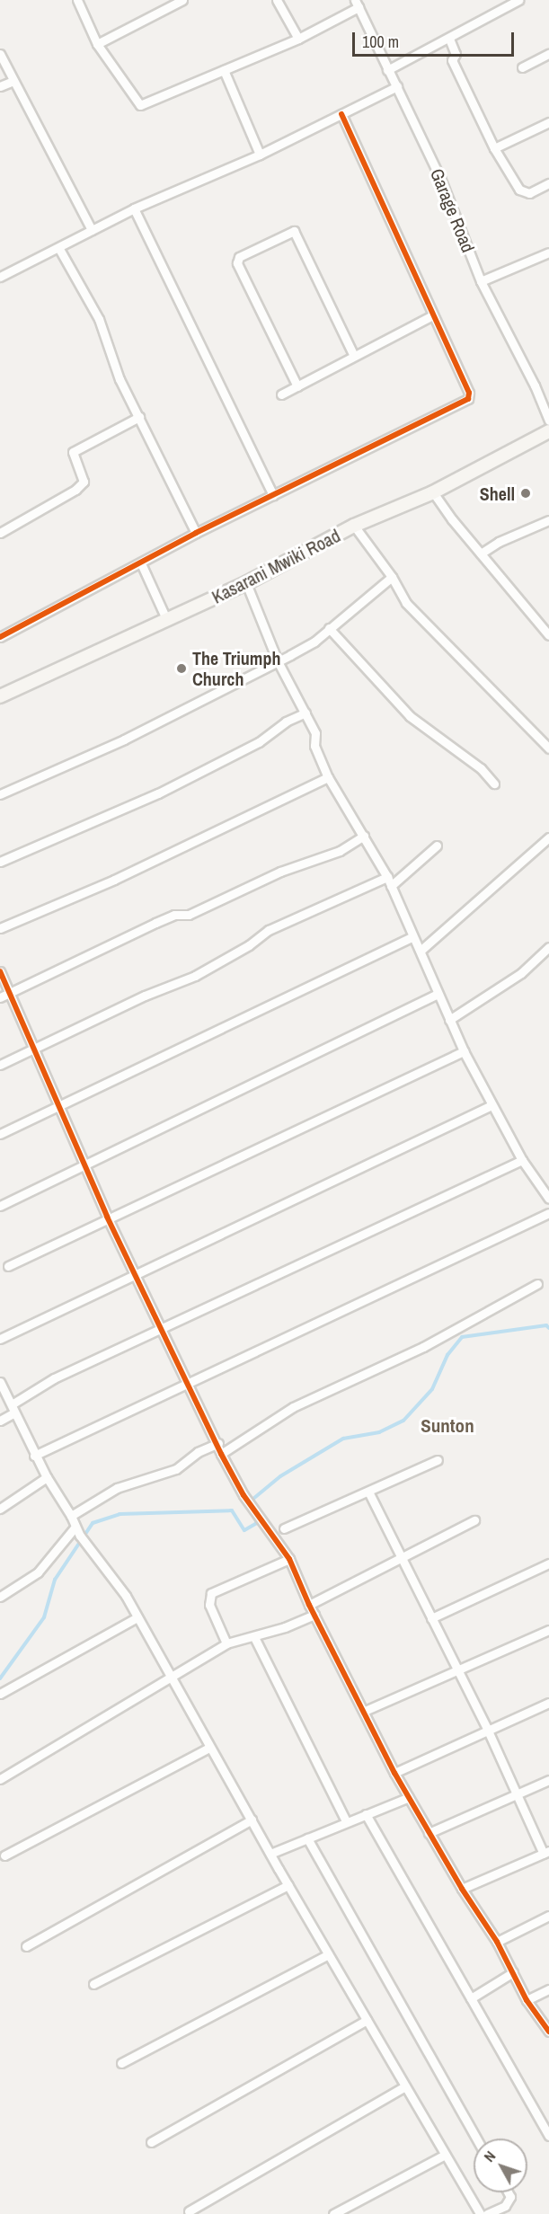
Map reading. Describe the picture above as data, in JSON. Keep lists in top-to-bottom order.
{
  "streets": {
    "main road": ["Kasarani Mwiki Road"],
    "street": ["Garage Road"]
  },
  "districts": ["Sunton"],
  "places": ["Shell", "The Triumph Church"],
  "scale_bar": "100 m",
  "north": "top left"
}
